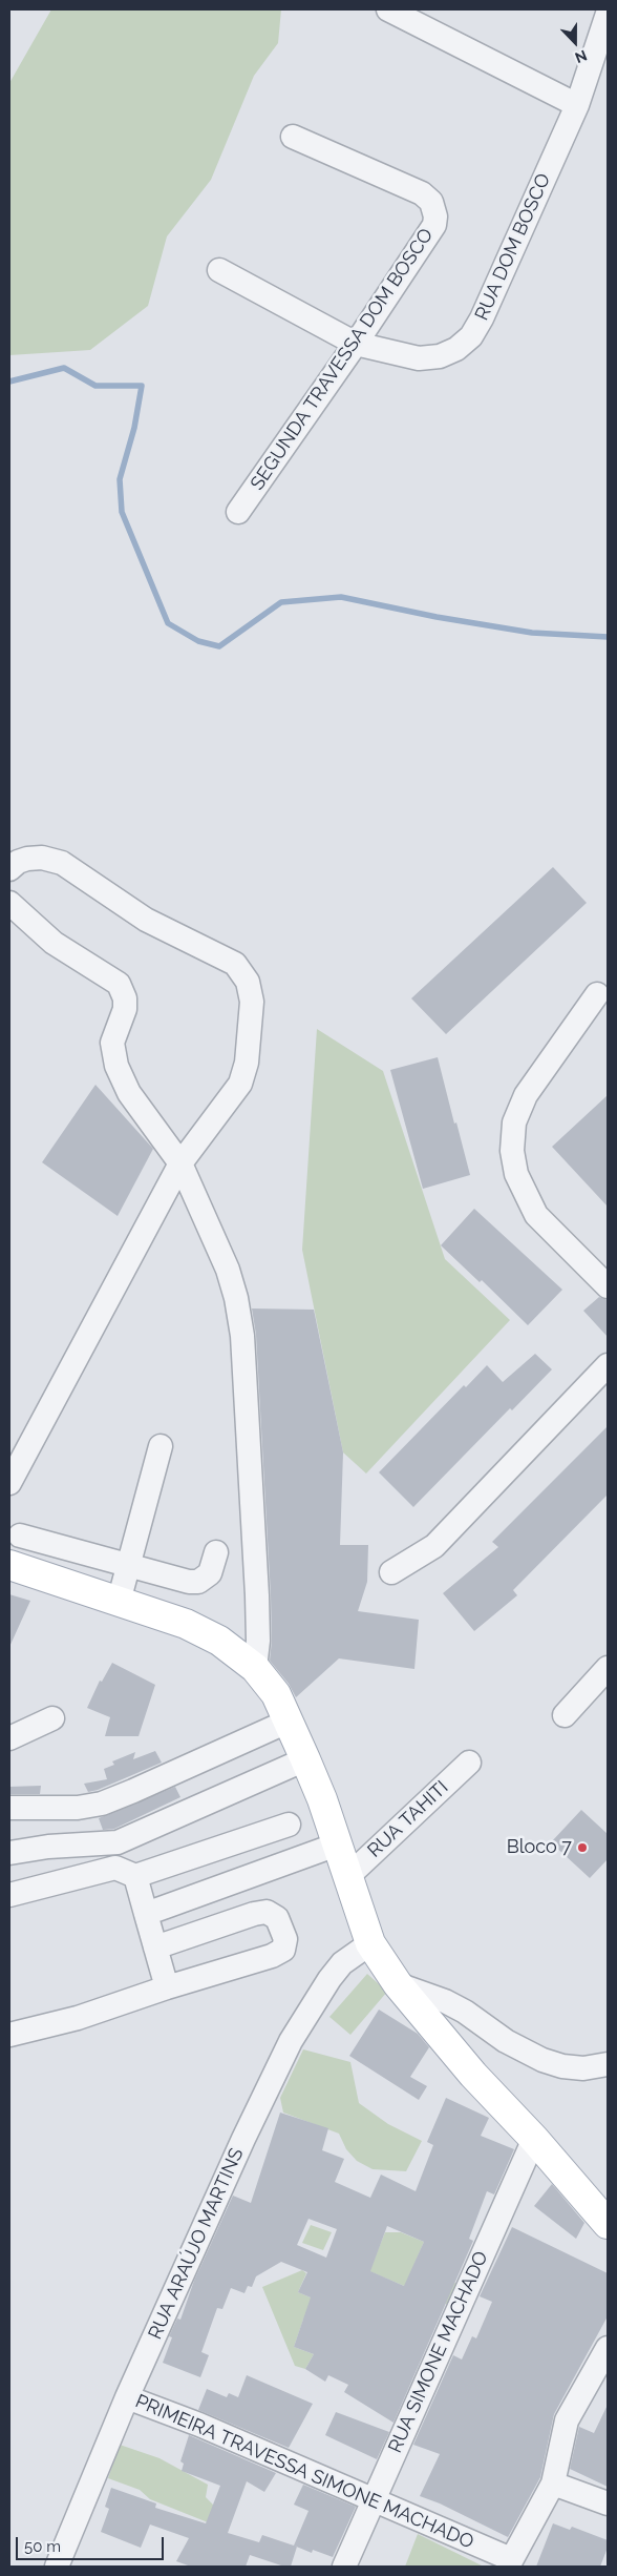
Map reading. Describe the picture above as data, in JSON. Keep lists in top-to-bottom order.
{
  "streets": {
    "street": [
      "RUA DOM BOSCO",
      "SEGUNDA TRAVESSA DOM BOSCO",
      "RUA TAHITI",
      "RUA ARAÚJO MARTINS",
      "RUA SIMONE MACHADO",
      "PRIMEIRA TRAVESSA SIMONE MACHADO"
    ]
  },
  "crossings": [
    ["RUA DOM BOSCO", "SEGUNDA TRAVESSA DOM BOSCO"],
    ["RUA ARAÚJO MARTINS", "PRIMEIRA TRAVESSA SIMONE MACHADO"],
    ["RUA SIMONE MACHADO", "PRIMEIRA TRAVESSA SIMONE MACHADO"]
  ],
  "places": ["Bloco 7"],
  "scale_bar": "50 m",
  "north": "bottom"
}
